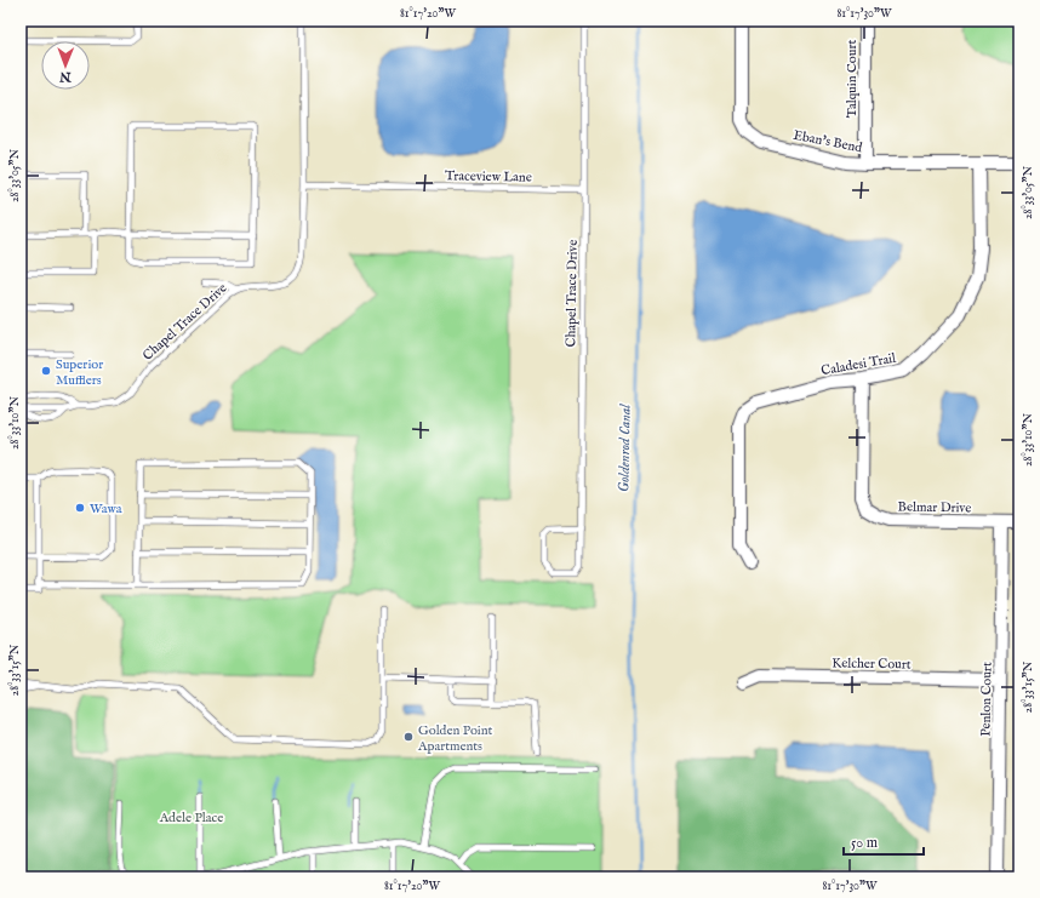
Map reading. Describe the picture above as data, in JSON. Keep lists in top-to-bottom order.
{
  "streets": {
    "street": [
      "Talquin Court",
      "Eban's Bend",
      "Caladesi Trail",
      "Belmar Drive",
      "Kelcher Court",
      "Penlon Court"
    ],
    "lane": ["Traceview Lane", "Chapel Trace Drive"]
  },
  "crossings": [
    ["Talquin Court", "Eban's Bend"],
    ["Eban's Bend", "Caladesi Trail"],
    ["Traceview Lane", "Chapel Trace Drive"],
    ["Caladesi Trail", "Belmar Drive"],
    ["Belmar Drive", "Penlon Court"],
    ["Kelcher Court", "Penlon Court"]
  ],
  "water": ["Goldenrod Canal"],
  "parks": ["Adele Place"],
  "places": ["Superior Mufflers", "Wawa", "Golden Point Apartments"],
  "scale_bar": "50 m",
  "north": "bottom",
  "coordinates": [
    "81°17'20\"W",
    "81°17'30\"W",
    "28°33'05\"N",
    "28°33'10\"N",
    "28°33'15\"N"
  ]
}
